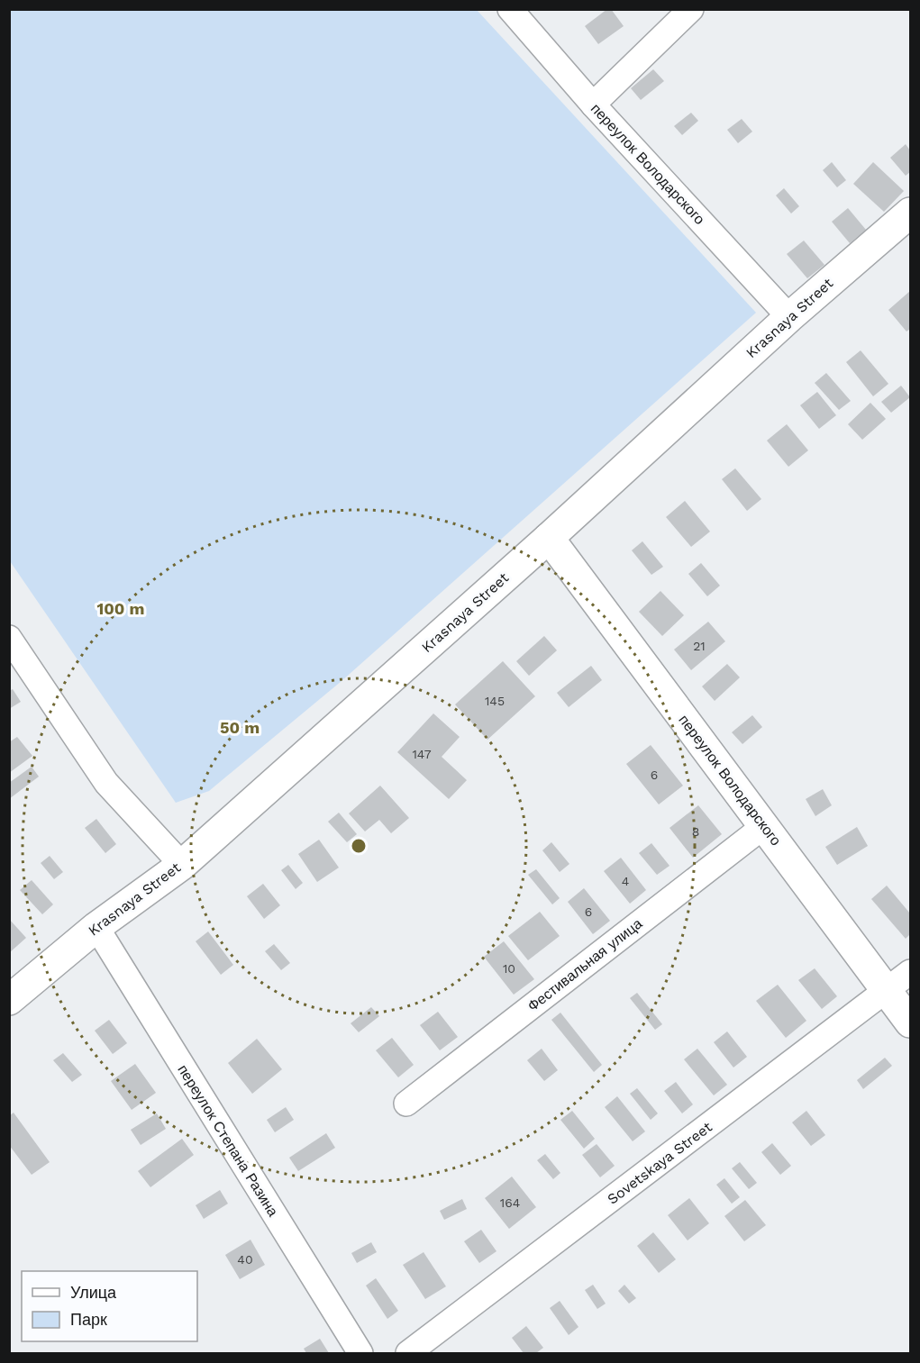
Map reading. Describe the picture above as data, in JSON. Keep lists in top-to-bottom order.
{
  "streets": {
    "street": [
      "переулок Володарского",
      "Krasnaya Street",
      "Фестивальная улица",
      "переулок Степана Разина",
      "Sovetskaya Street"
    ]
  },
  "crossings": [
    ["переулок Володарского", "Krasnaya Street"],
    ["переулок Володарского", "Фестивальная улица"],
    ["переулок Володарского", "Sovetskaya Street"],
    ["Krasnaya Street", "переулок Степана Разина"]
  ],
  "house_numbers": [
    "21",
    "145",
    "147",
    "6",
    "8",
    "4",
    "6",
    "10",
    "164",
    "40"
  ],
  "legend": ["Улица", "Парк"],
  "rings": ["100 m", "50 m"]
}
